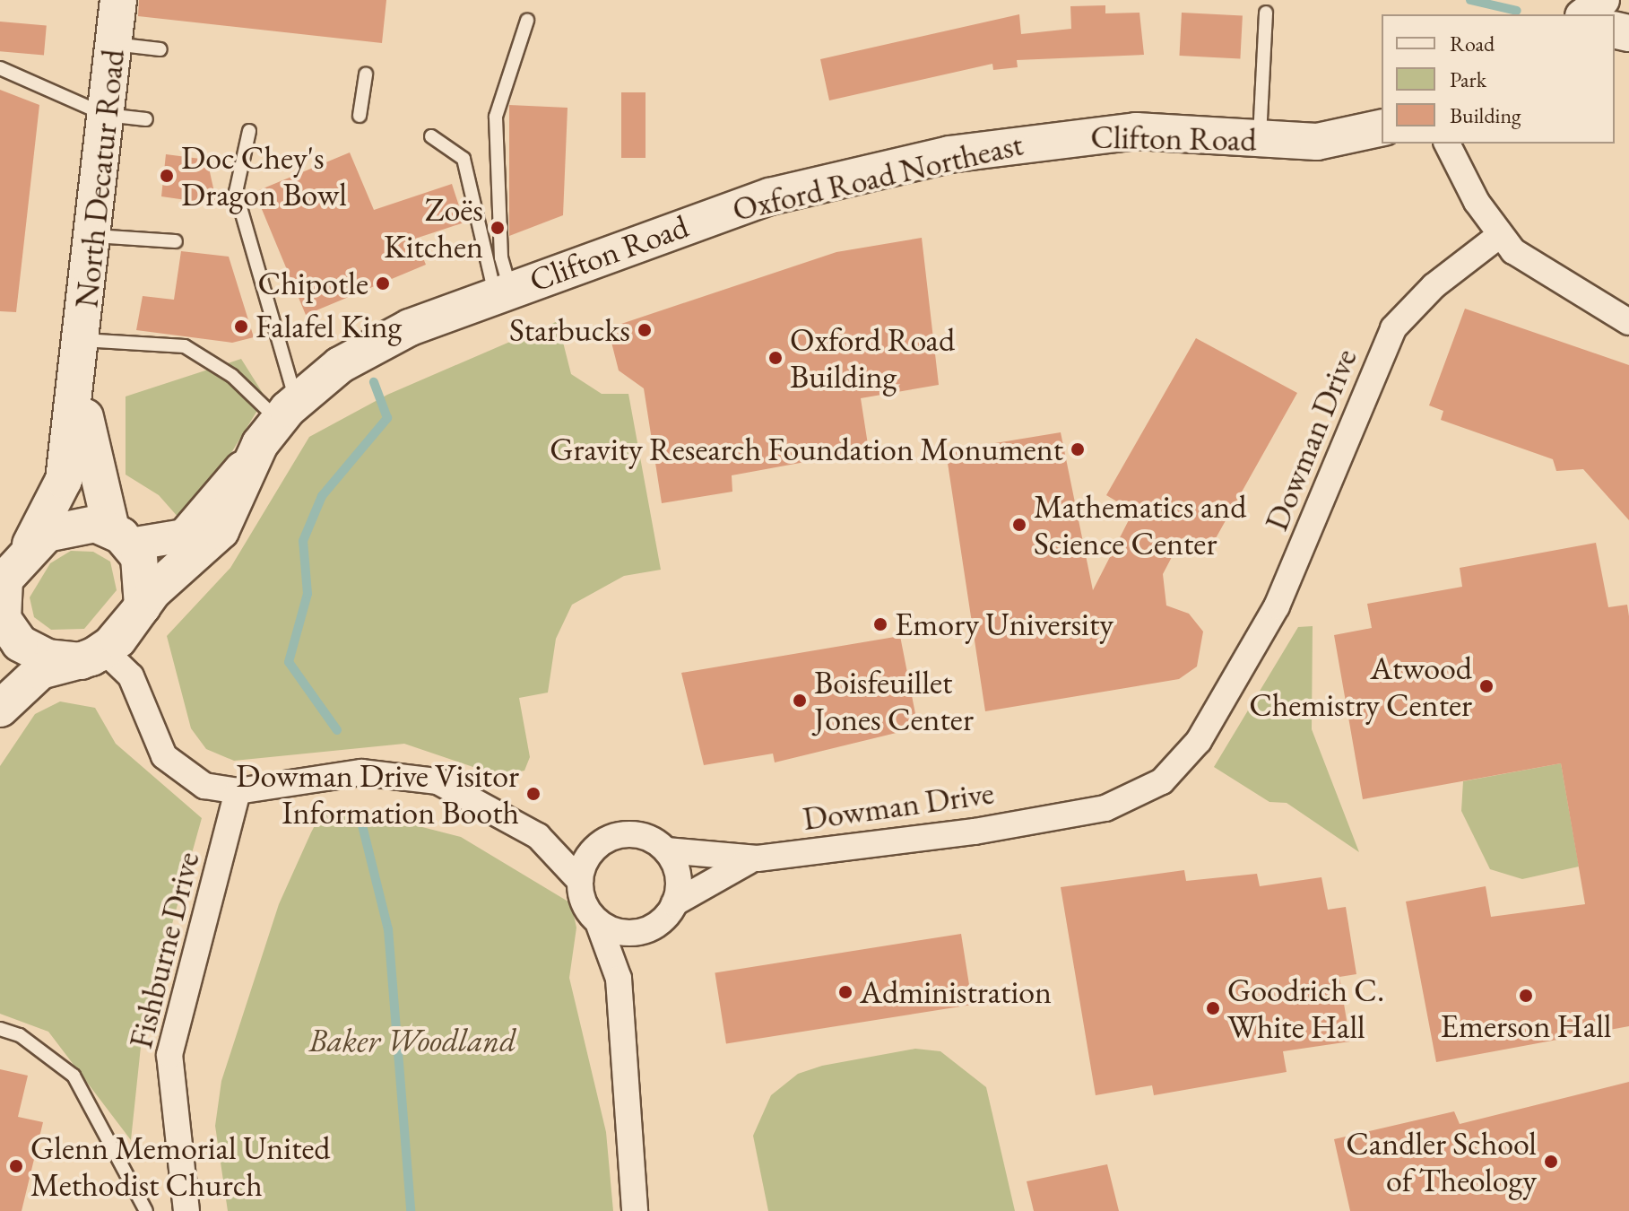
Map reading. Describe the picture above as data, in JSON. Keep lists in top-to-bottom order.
{
  "streets": {
    "main road": ["North Decatur Road"],
    "street": ["Oxford Road Northeast", "Dowman Drive", "Fishburne Drive"]
  },
  "crossings": [
    ["Oxford Road Northeast", "North Decatur Road"]
  ],
  "parks": ["Baker Woodland"],
  "places": [
    "Doc Chey's Dragon Bowl",
    "Zoës Kitchen",
    "Chipotle",
    "Falafel King",
    "Starbucks",
    "Oxford Road Building",
    "Gravity Research Foundation Monument",
    "Mathematics and Science Center",
    "Emory University",
    "Atwood Chemistry Center",
    "Boisfeuillet Jones Center",
    "Dowman Drive Visitor Information Booth",
    "Administration",
    "Emerson Hall",
    "Goodrich C. White Hall",
    "Candler School of Theology",
    "Glenn Memorial United Methodist Church"
  ],
  "legend": ["Road", "Park", "Building"]
}
